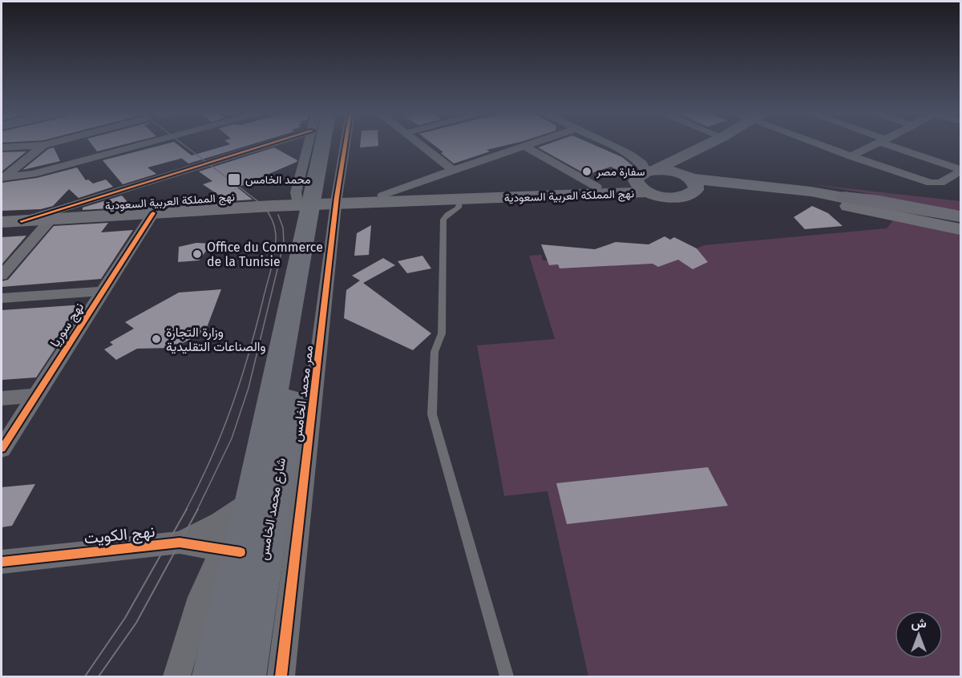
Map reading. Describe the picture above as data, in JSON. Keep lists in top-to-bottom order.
{
  "streets": {
    "main road": ["نهج المملكة العربية السعودية", "شارع محمد الخامس"],
    "street": ["نهج سوريا", "ممر محمد الخامس", "نهج الكويت"]
  },
  "crossings": [
    ["نهج المملكة العربية السعودية", "نهج سوريا"],
    ["نهج المملكة العربية السعودية", "ممر محمد الخامس"],
    ["نهج المملكة العربية السعودية", "شارع محمد الخامس"],
    ["ممر محمد الخامس", "شارع محمد الخامس"],
    ["شارع محمد الخامس", "نهج الكويت"]
  ],
  "places": {
    "other": ["سفارة مصر", "Office du Commerce de la Tunisie", "وزارة التجارة والصناعات التقليدية"],
    "transit": ["محمد الخامس"]
  },
  "north": "top"
}
